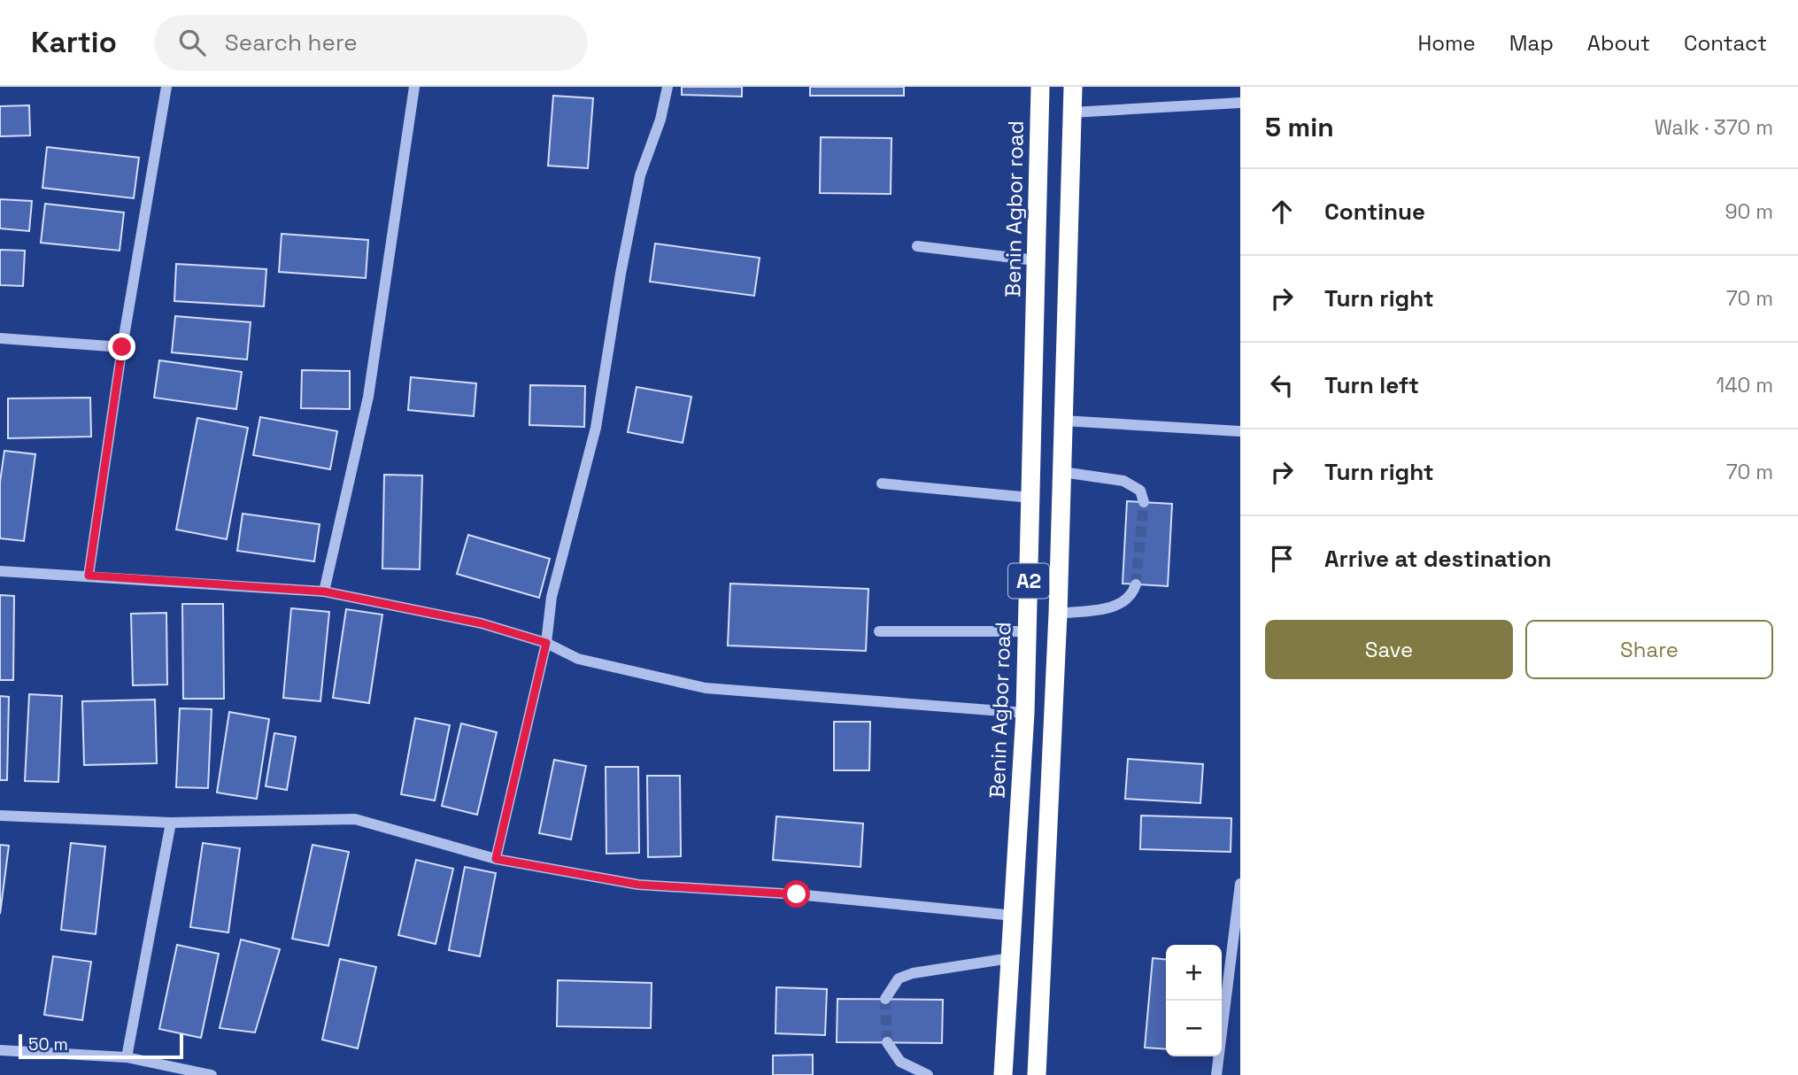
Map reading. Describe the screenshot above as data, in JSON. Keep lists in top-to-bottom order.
{
  "streets": {
    "highway": ["Benin Agbor road", "A2"]
  },
  "scale_bar": "50 m",
  "page": {
    "header": "Kartio",
    "search": "Search here",
    "nav": [
      "Home",
      "Map",
      "About",
      "Contact"
    ],
    "heading": ["5 min", "Walk · 370 m"],
    "list": [
      ["Continue", "90 m"],
      ["Turn right", "70 m"],
      ["Turn left", "140 m"],
      ["Turn right", "70 m"],
      "Arrive at destination"
    ],
    "buttons": ["Save", "Share"],
    "map_buttons": ["+", "−"],
    "scale": "50 m"
  }
}
